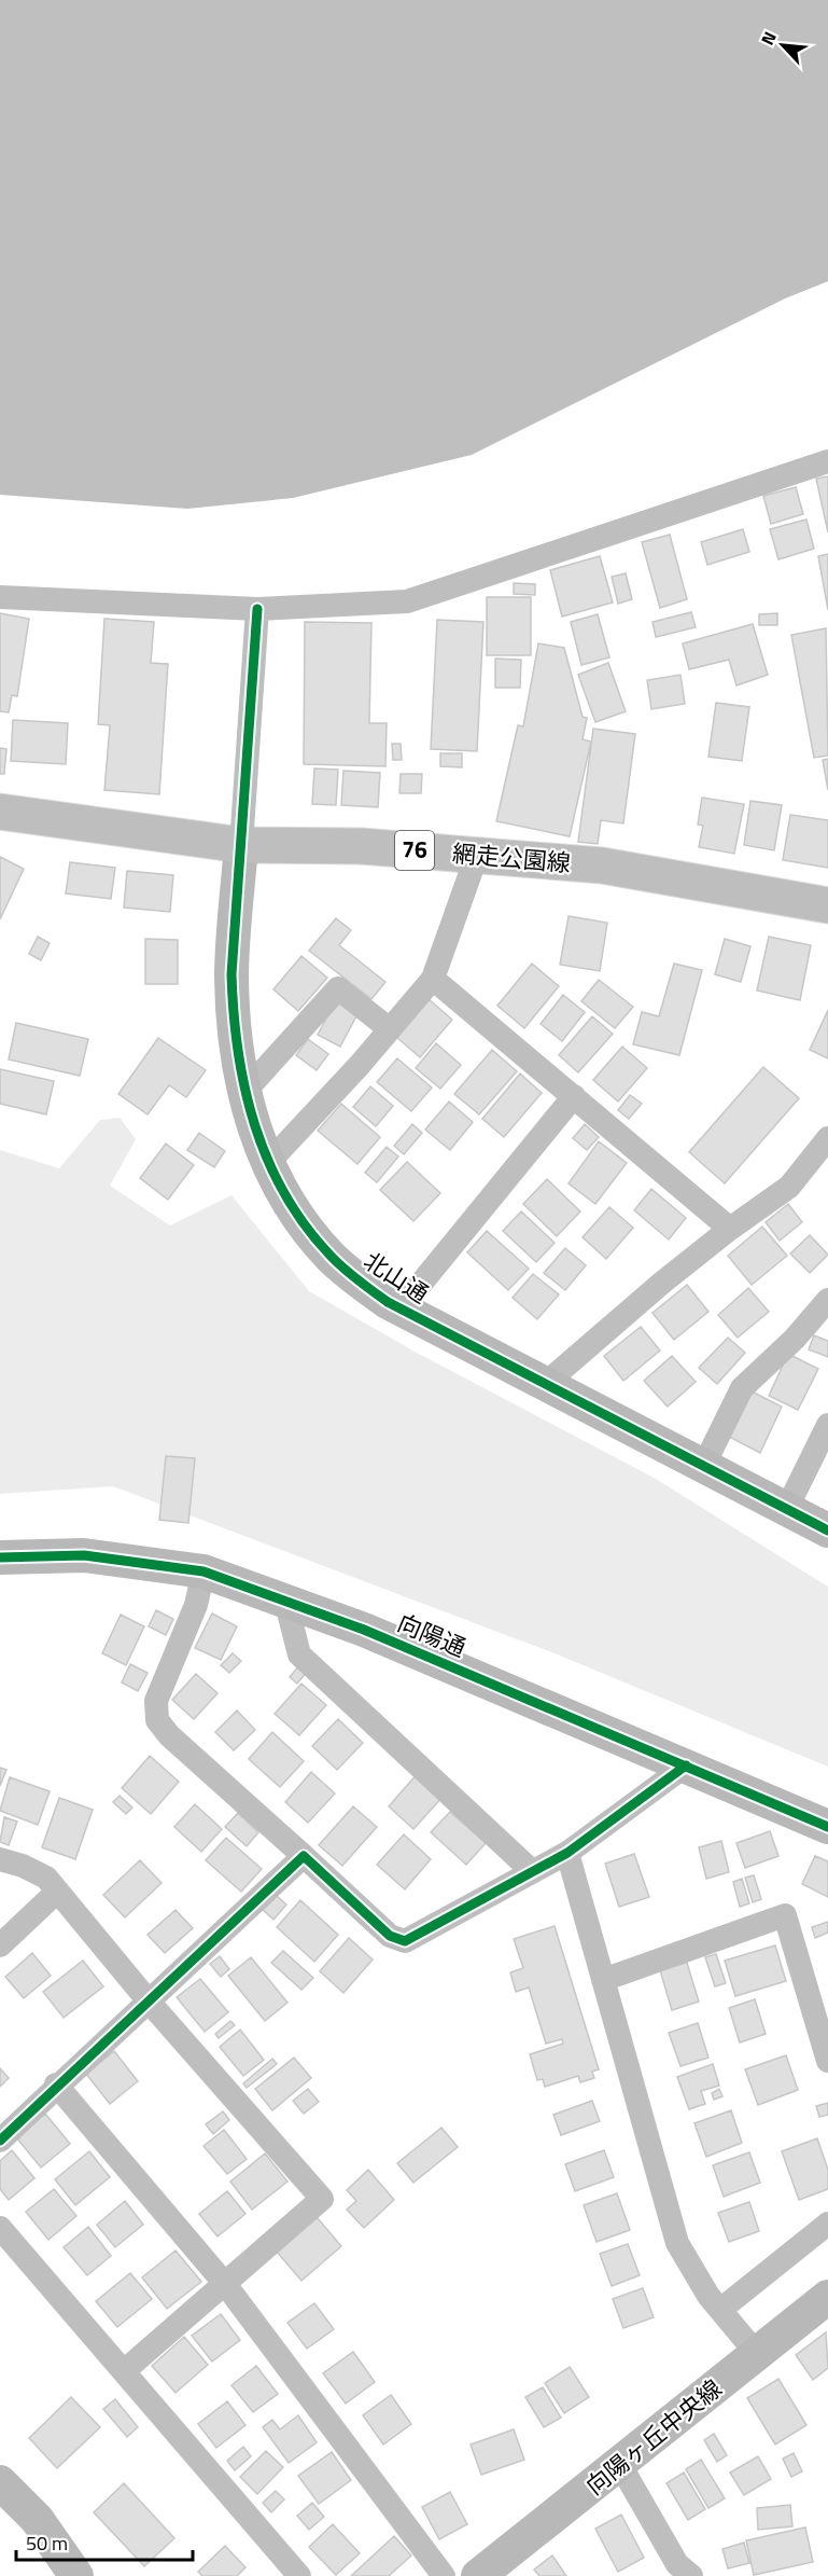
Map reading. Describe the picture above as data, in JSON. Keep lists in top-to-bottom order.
{
  "streets": {
    "main road": ["76", "網走公園線"],
    "street": ["北山通", "向陽通", "向陽ヶ丘中央線"]
  },
  "crossings": [
    ["網走公園線", "北山通"]
  ],
  "scale_bar": "50 m",
  "north": "top left"
}
